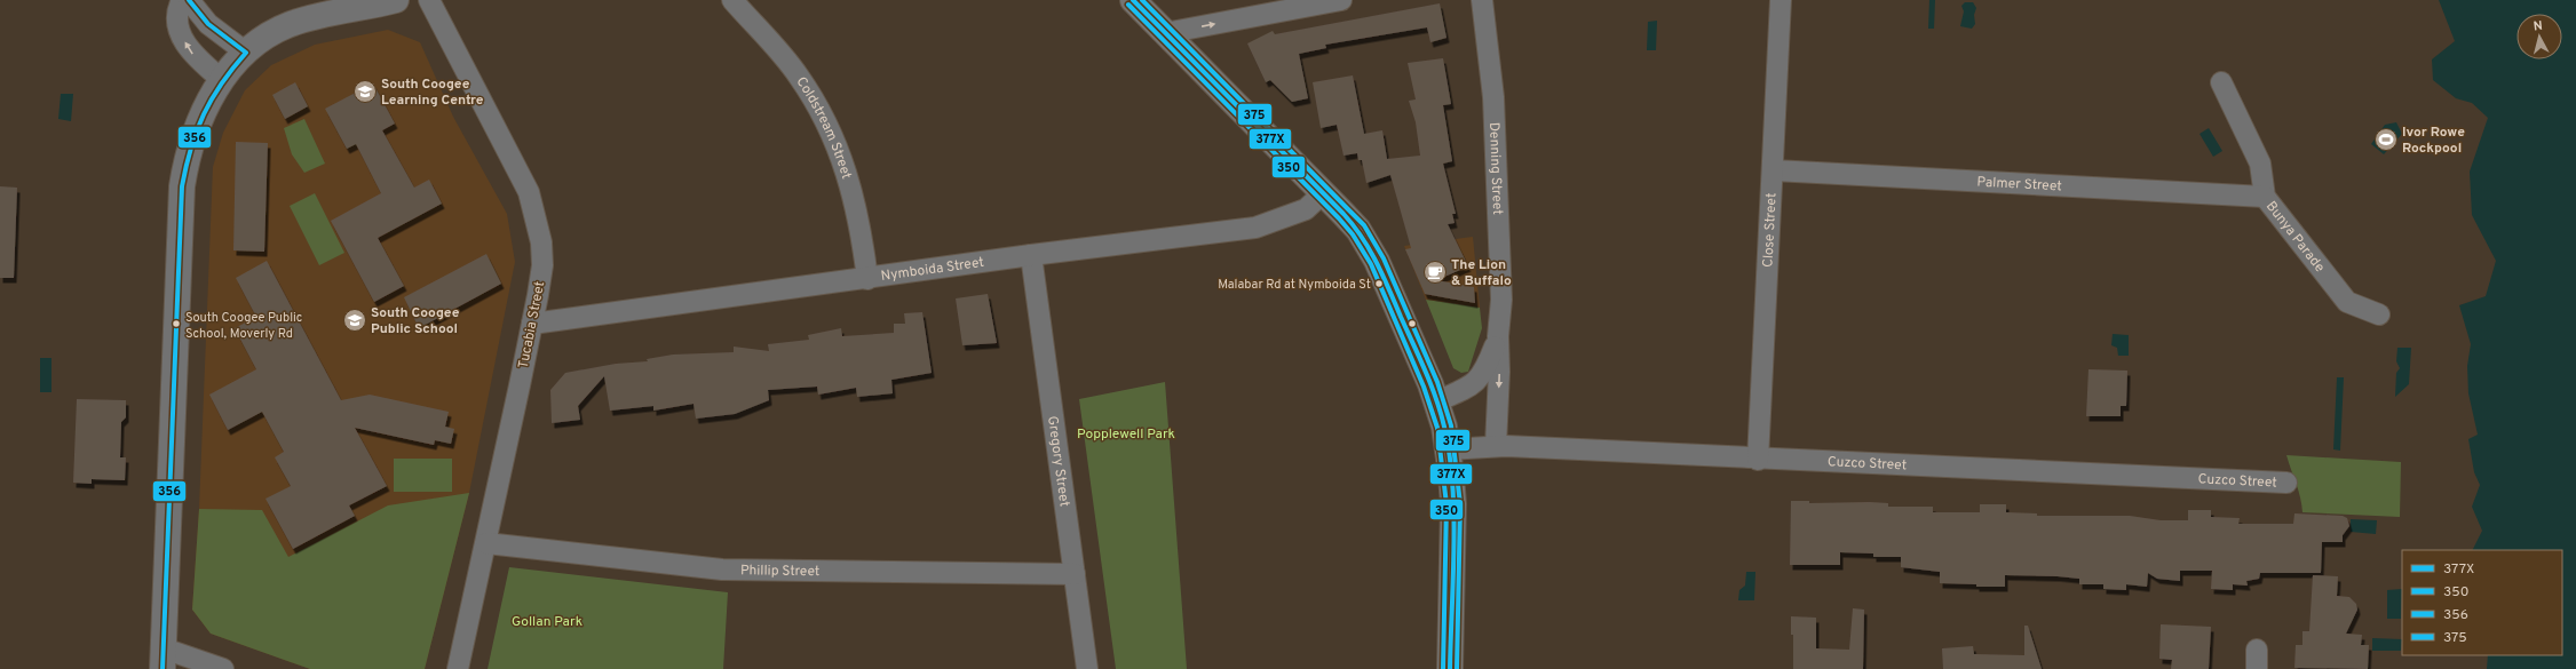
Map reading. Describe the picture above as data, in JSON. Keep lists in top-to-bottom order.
{
  "streets": {
    "street": [
      "Coldstream Street",
      "Denning Street",
      "Palmer Street",
      "Close Street",
      "Bunya Parade",
      "Nymboida Street",
      "Tucabia Street",
      "Gregory Street",
      "Cuzco Street",
      "Phillip Street"
    ]
  },
  "crossings": [
    ["Coldstream Street", "Nymboida Street"],
    ["Denning Street", "Cuzco Street"],
    ["Palmer Street", "Close Street"],
    ["Palmer Street", "Bunya Parade"],
    ["Close Street", "Cuzco Street"],
    ["Nymboida Street", "Tucabia Street"],
    ["Nymboida Street", "Gregory Street"],
    ["Tucabia Street", "Phillip Street"],
    ["Gregory Street", "Phillip Street"]
  ],
  "parks": ["Popplewell Park", "Gollan Park"],
  "places": {
    "school or university": ["South Coogee Learning Centre", "South Coogee Public School"],
    "sports": ["Ivor Rowe Rockpool"],
    "cafe": ["The Lion & Buffalo"],
    "other": ["Malabar Rd at Nymboida St", "South Coogee Public School, Moverly Rd"]
  },
  "lines": [
    "transit line 377X",
    "transit line 356",
    "transit line 375",
    "transit line 350"
  ],
  "legend": [
    "377X",
    "350",
    "356",
    "375"
  ],
  "north": "top"
}
